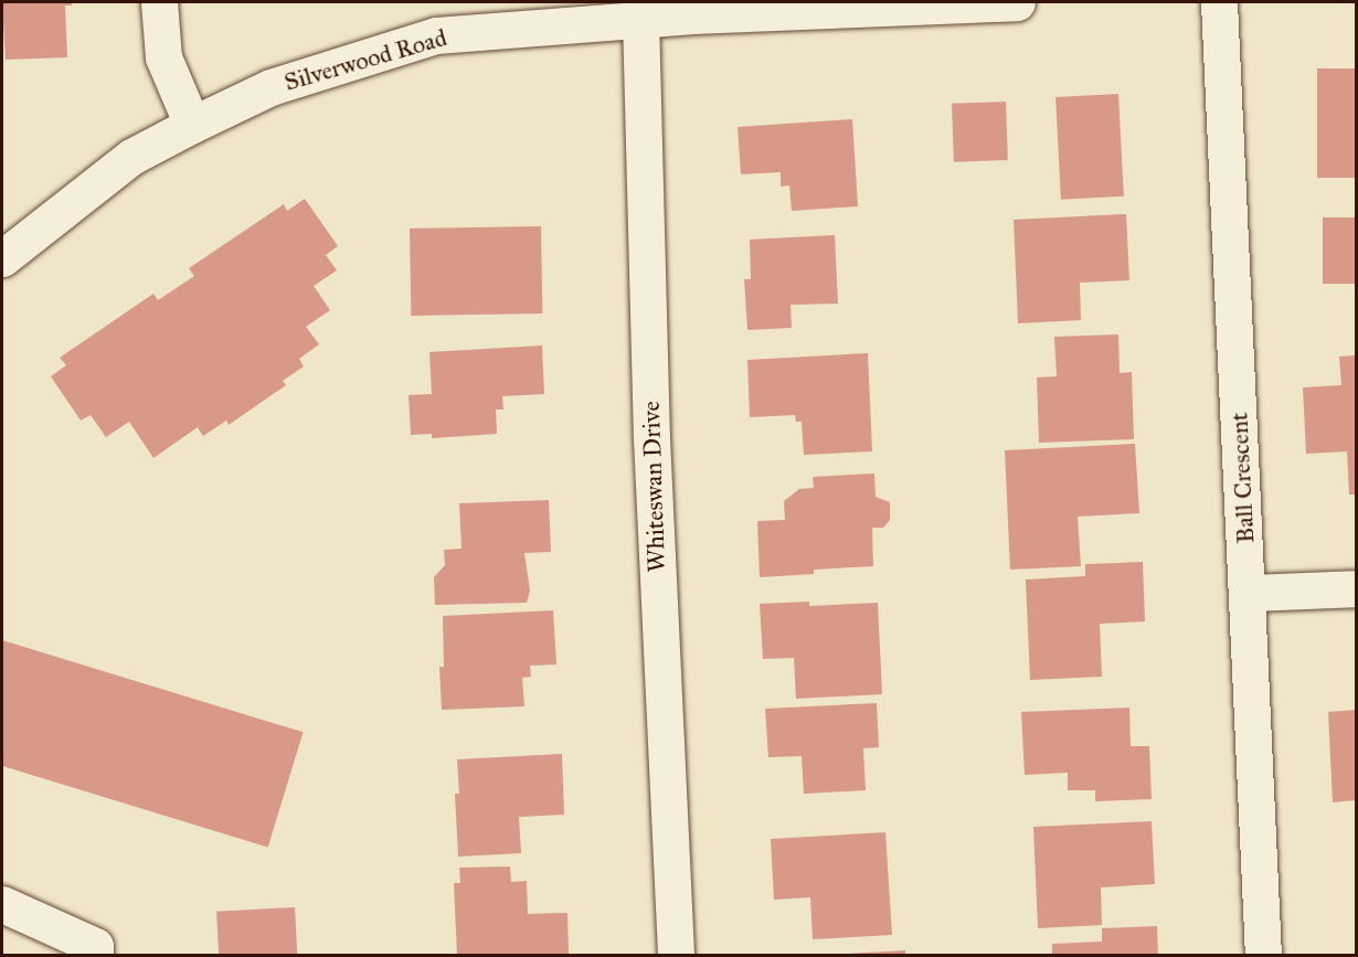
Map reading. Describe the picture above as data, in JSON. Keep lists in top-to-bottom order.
{
  "streets": {
    "street": ["Silverwood Road", "Ball Crescent", "Whiteswan Drive"]
  },
  "crossings": [
    ["Silverwood Road", "Whiteswan Drive"]
  ]
}
